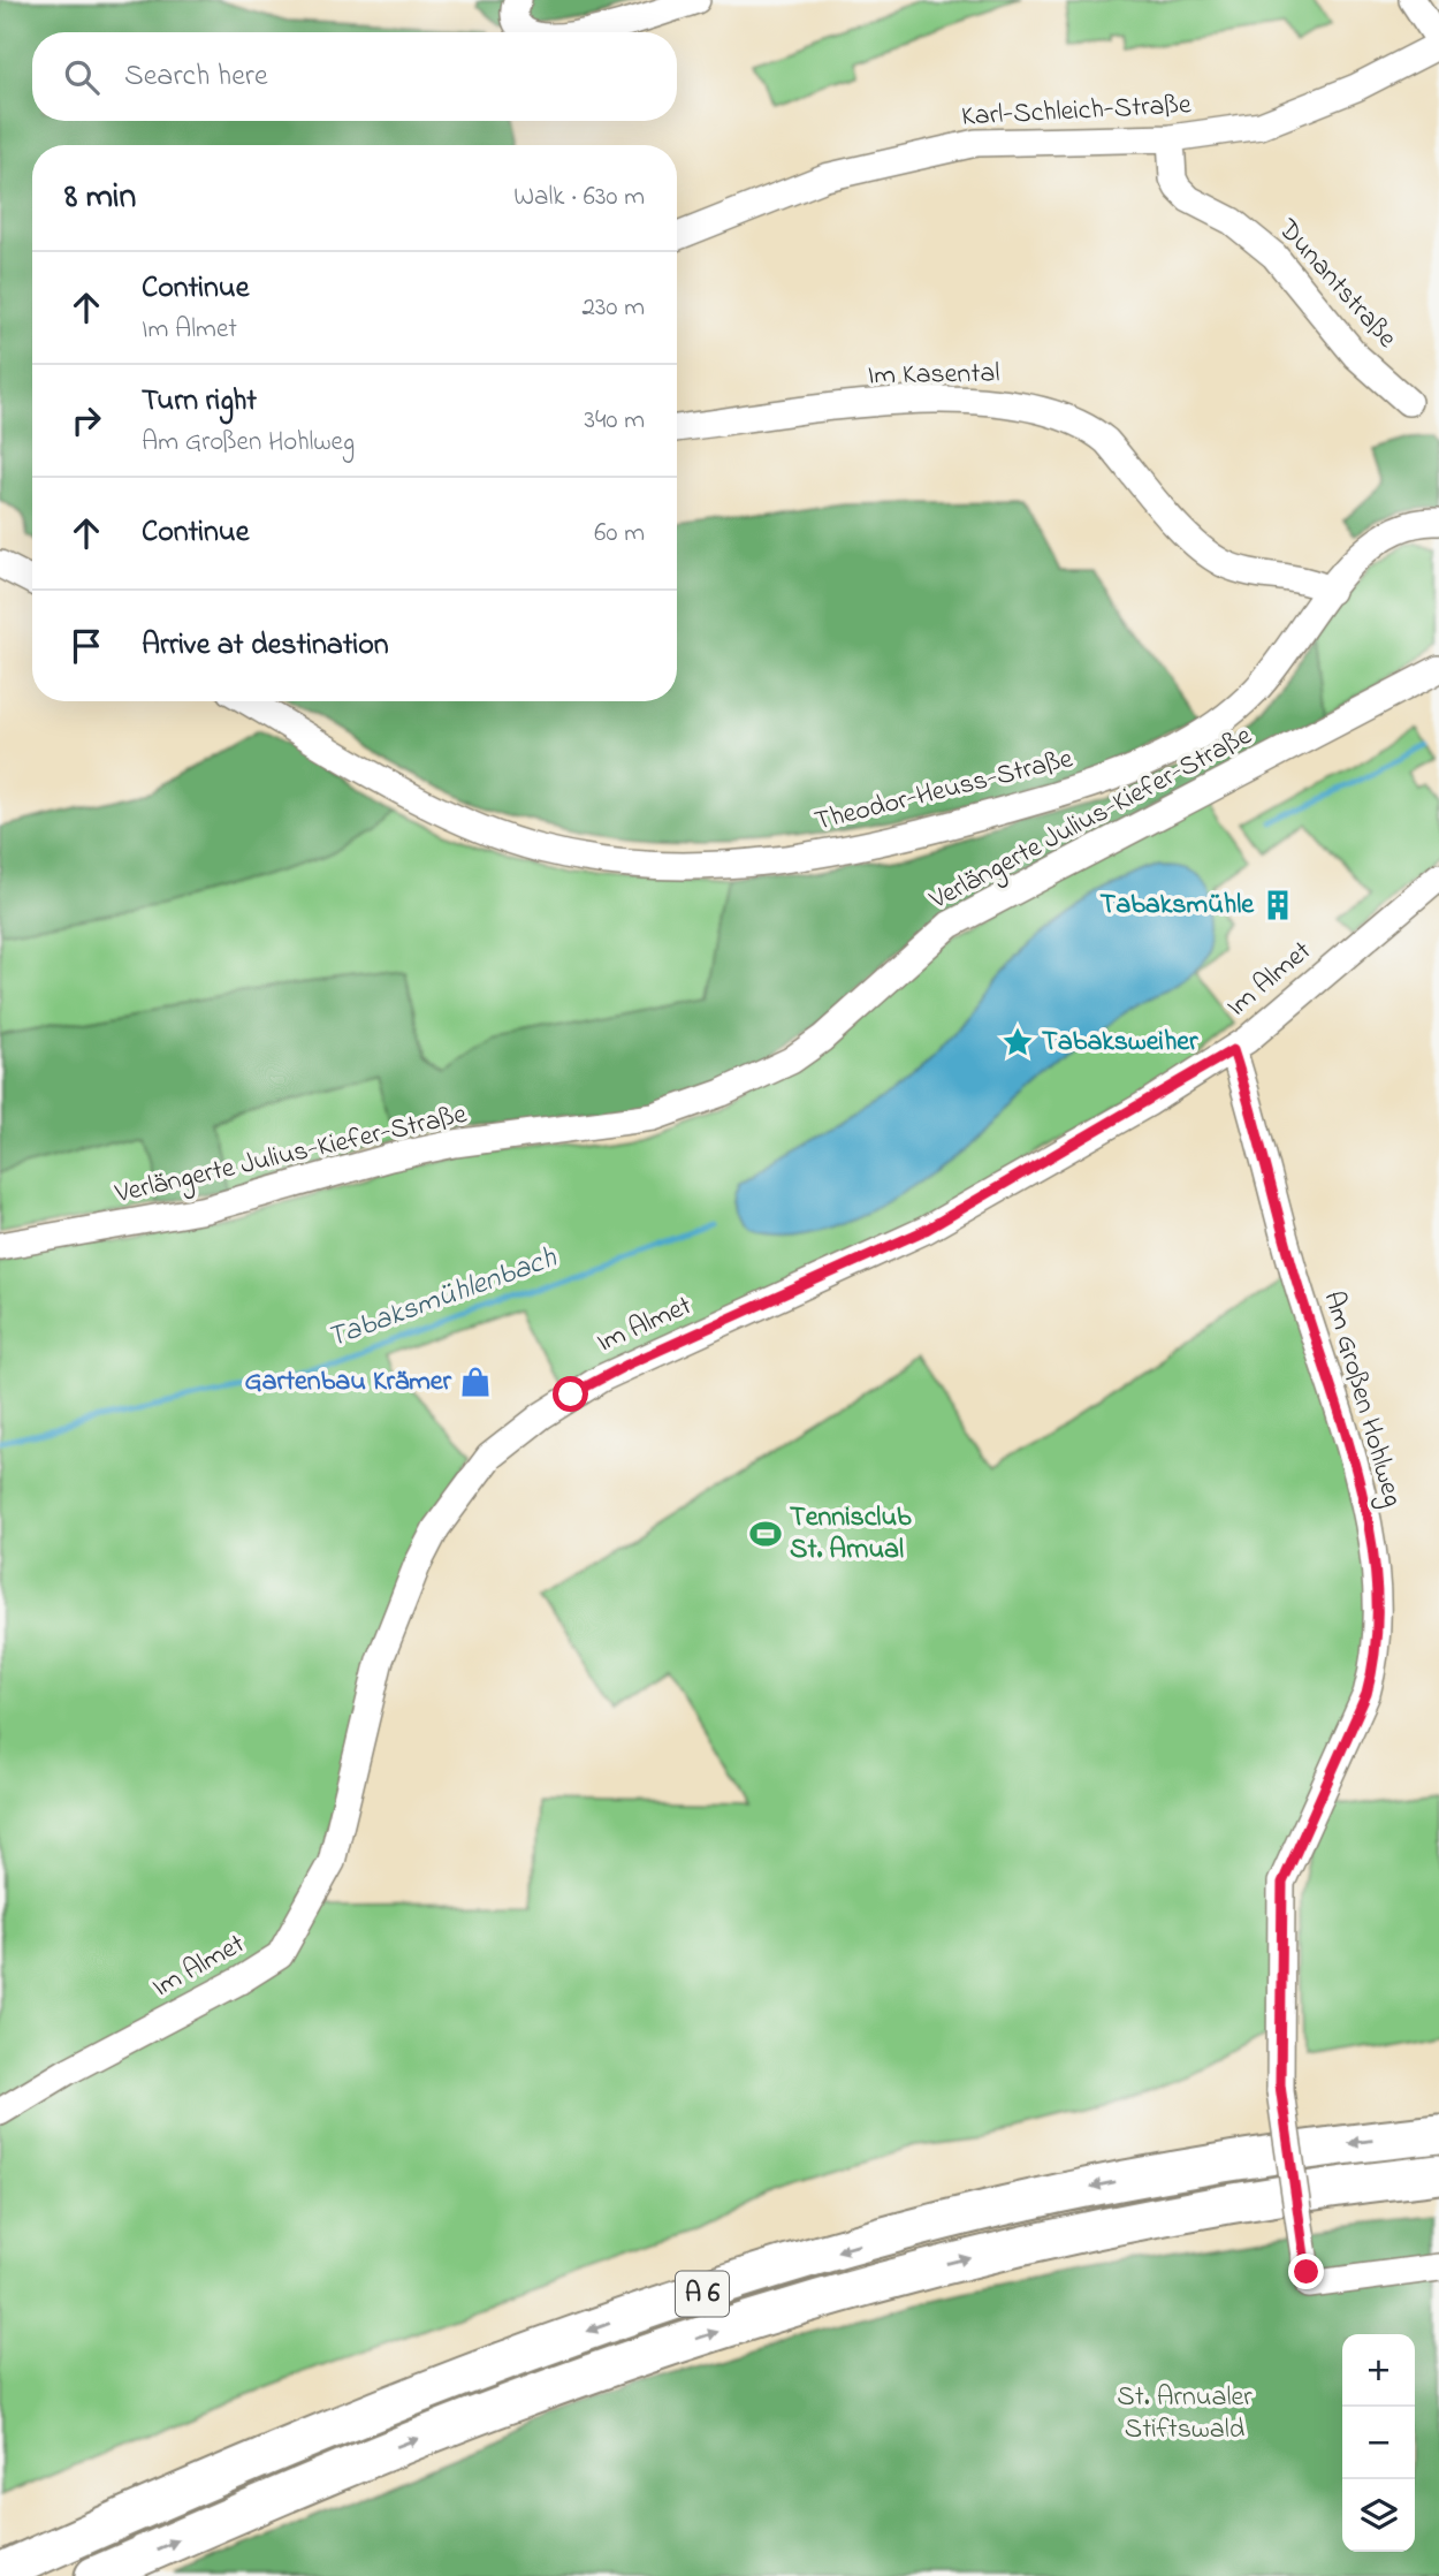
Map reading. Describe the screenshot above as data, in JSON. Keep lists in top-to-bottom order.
{
  "streets": {
    "highway": ["A 6"],
    "street": [
      "Karl-Schleich-Straße",
      "Dunantstraße",
      "Im Kasental",
      "Theodor-Heuss-Straße",
      "Verlängerte Julius-Kiefer-Straße",
      "Im Almet",
      "Am Großen Hohlweg"
    ]
  },
  "crossings": [
    ["Karl-Schleich-Straße", "Dunantstraße"],
    ["Im Kasental", "Theodor-Heuss-Straße"],
    ["Im Almet", "Am Großen Hohlweg"]
  ],
  "water": ["Tabaksmühlenbach"],
  "parks": ["St. Arnualer Stiftswald"],
  "places": {
    "building": ["Tabaksmühle"],
    "place": ["Tabaksweiher"],
    "shop": ["Gartenbau Krämer"],
    "sports": ["Tennisclub St. Arnual"]
  },
  "page": {
    "search": "Search here",
    "heading": ["8 min", "Walk · 630 m"],
    "list": [
      ["Continue", "Im Almet", "230 m"],
      ["Turn right", "Am Großen Hohlweg", "340 m"],
      ["Continue", "60 m"],
      "Arrive at destination"
    ],
    "map_buttons": ["+", "−"]
  }
}
